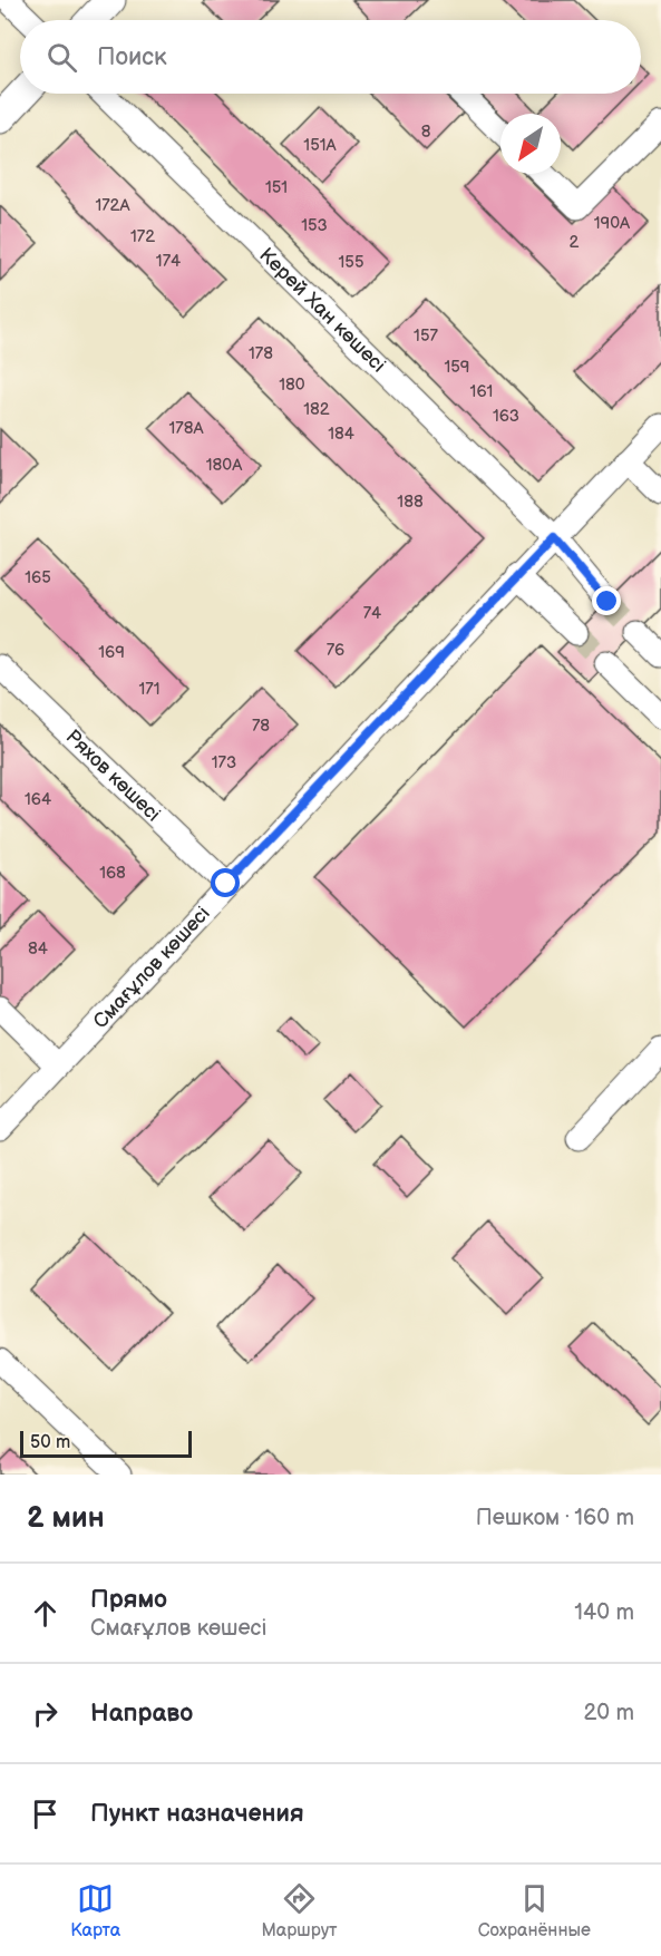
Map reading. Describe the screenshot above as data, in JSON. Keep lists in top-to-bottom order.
{
  "streets": {
    "street": ["Керей Хан көшесі", "Ряхов көшесі", "Смағұлов көшесі"]
  },
  "crossings": [
    ["Керей Хан көшесі", "Смағұлов көшесі"],
    ["Ряхов көшесі", "Смағұлов көшесі"]
  ],
  "house_numbers": [
    "8",
    "151А",
    "151",
    "172А",
    "190А",
    "153",
    "172",
    "2",
    "174",
    "155",
    "157",
    "178",
    "159",
    "180",
    "161",
    "182",
    "163",
    "178А",
    "184",
    "180А",
    "188",
    "165",
    "74",
    "76",
    "169",
    "171",
    "78",
    "173",
    "164",
    "168",
    "84"
  ],
  "scale_bar": "50 m",
  "north": "bottom left",
  "page": {
    "search": "Поиск",
    "scale": "50 m",
    "heading": ["2 мин", "Пешком · 160 m"],
    "list": [
      ["Прямо", "Смағұлов көшесі", "140 m"],
      ["Направо", "20 m"],
      "Пункт назначения"
    ],
    "nav": ["Карта", "Маршрут", "Сохранённые"]
  }
}
